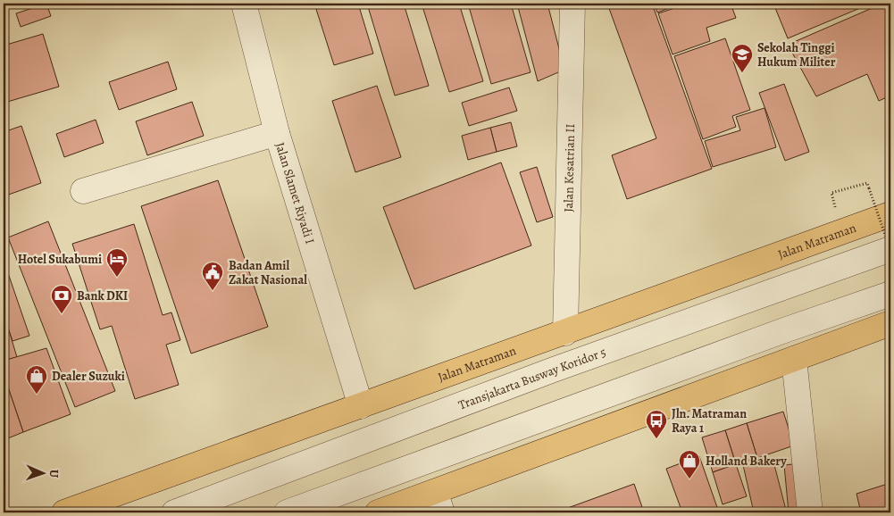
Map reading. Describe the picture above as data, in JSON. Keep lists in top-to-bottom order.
{
  "streets": {
    "main road": ["Jalan Matraman"],
    "street": ["Jalan Kesatrian II", "Jalan Slamet Riyadi I", "Transjakarta Busway Koridor 5"]
  },
  "crossings": [
    ["Jalan Kesatrian II", "Jalan Matraman"],
    ["Jalan Slamet Riyadi I", "Jalan Matraman"]
  ],
  "places": {
    "school or university": ["Sekolah Tinggi Hukum Militer"],
    "hotel": ["Hotel Sukabumi"],
    "public building": ["Badan Amil Zakat Nasional"],
    "bank": ["Bank DKI"],
    "shop": ["Dealer Suzuki", "Holland Bakery"],
    "bus stop": ["Jln. Matraman Raya 1"]
  },
  "north": "right"
}
